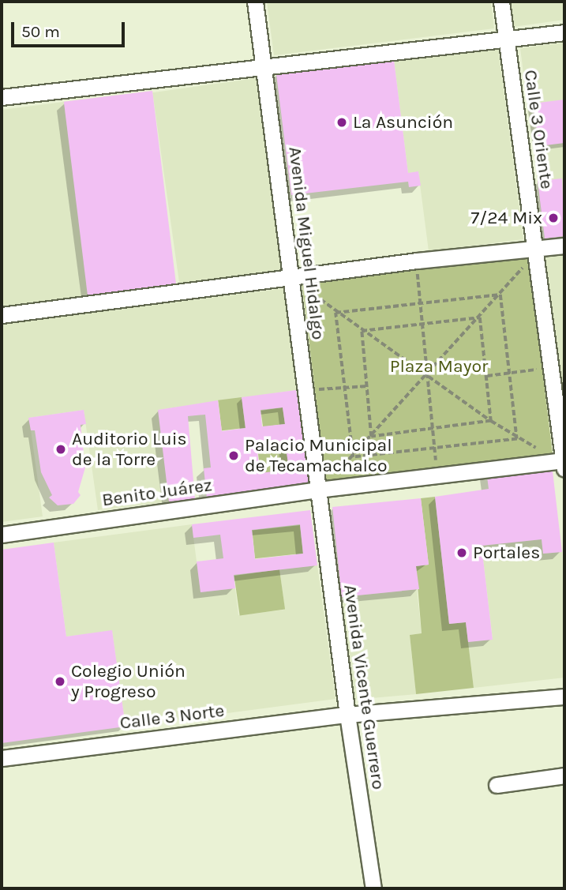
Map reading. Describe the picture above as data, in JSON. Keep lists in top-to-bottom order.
{
  "streets": {
    "street": [
      "Calle 3 Oriente",
      "Avenida Miguel Hidalgo",
      "Benito Juárez",
      "Avenida Vicente Guerrero",
      "Calle 3 Norte"
    ]
  },
  "crossings": [
    ["Calle 3 Oriente", "Benito Juárez"],
    ["Avenida Miguel Hidalgo", "Benito Juárez"],
    ["Avenida Miguel Hidalgo", "Avenida Vicente Guerrero"],
    ["Benito Juárez", "Avenida Vicente Guerrero"],
    ["Avenida Vicente Guerrero", "Calle 3 Norte"]
  ],
  "parks": ["Plaza Mayor"],
  "places": [
    "La Asunción",
    "7/24 Mix",
    "Auditorio Luis de la Torre",
    "Palacio Municipal de Tecamachalco",
    "Portales",
    "Colegio Unión y Progreso"
  ],
  "scale_bar": "50 m"
}
